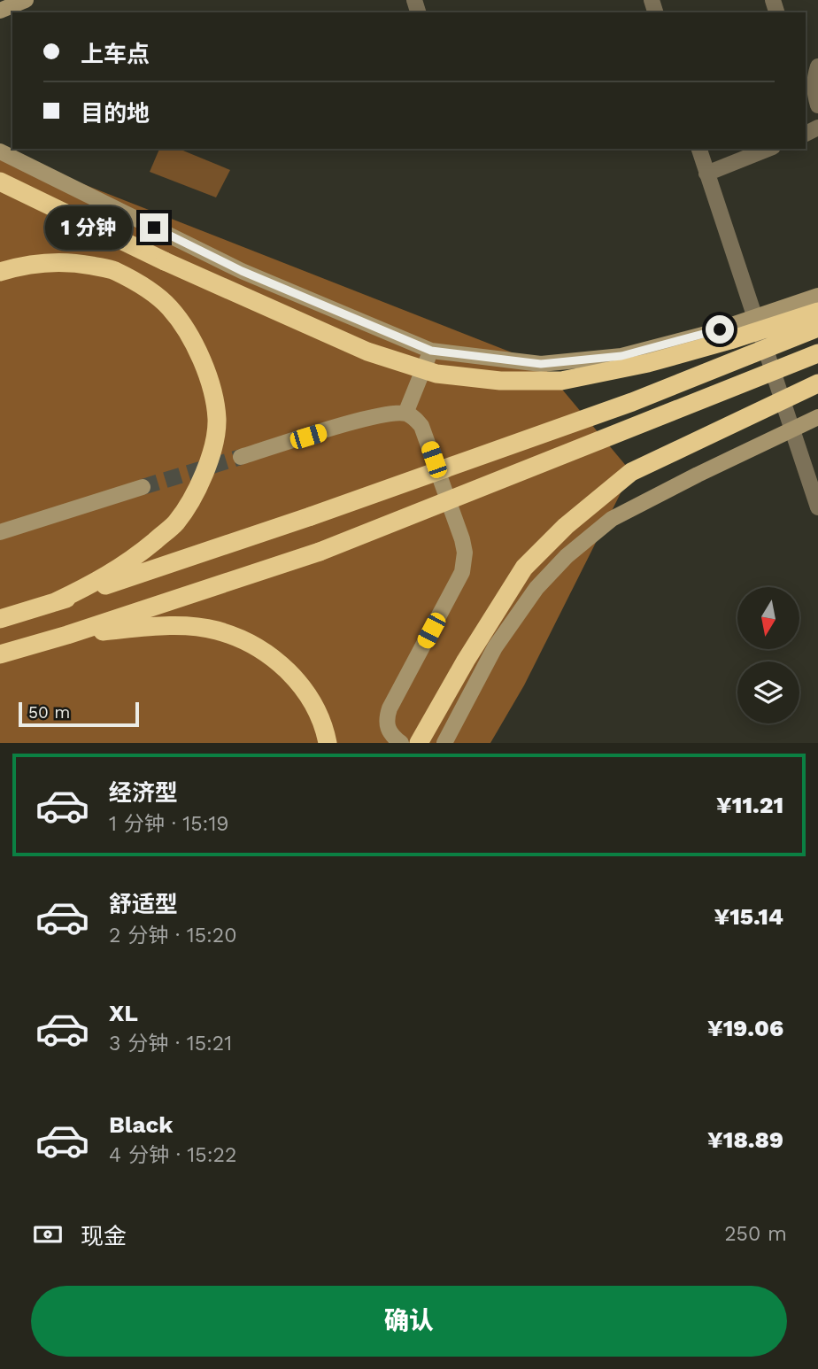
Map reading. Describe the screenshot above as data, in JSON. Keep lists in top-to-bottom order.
{
  "scale_bar": "50 m",
  "north": "bottom",
  "page": {
    "banner": ["上车点", "目的地"],
    "bubble": "1 分钟",
    "scale": "50 m",
    "list": [
      {
        "name": "经济型",
        "note": "1 分钟 · 15:19",
        "value": "¥11.21"
      },
      {
        "name": "舒适型",
        "note": "2 分钟 · 15:20",
        "value": "¥15.14"
      },
      {
        "name": "XL",
        "note": "3 分钟 · 15:21",
        "value": "¥19.06"
      },
      {
        "name": "Black",
        "note": "4 分钟 · 15:22",
        "value": "¥18.89"
      }
    ],
    "pay": ["现金", "250 m"],
    "buttons": "确认"
  }
}
